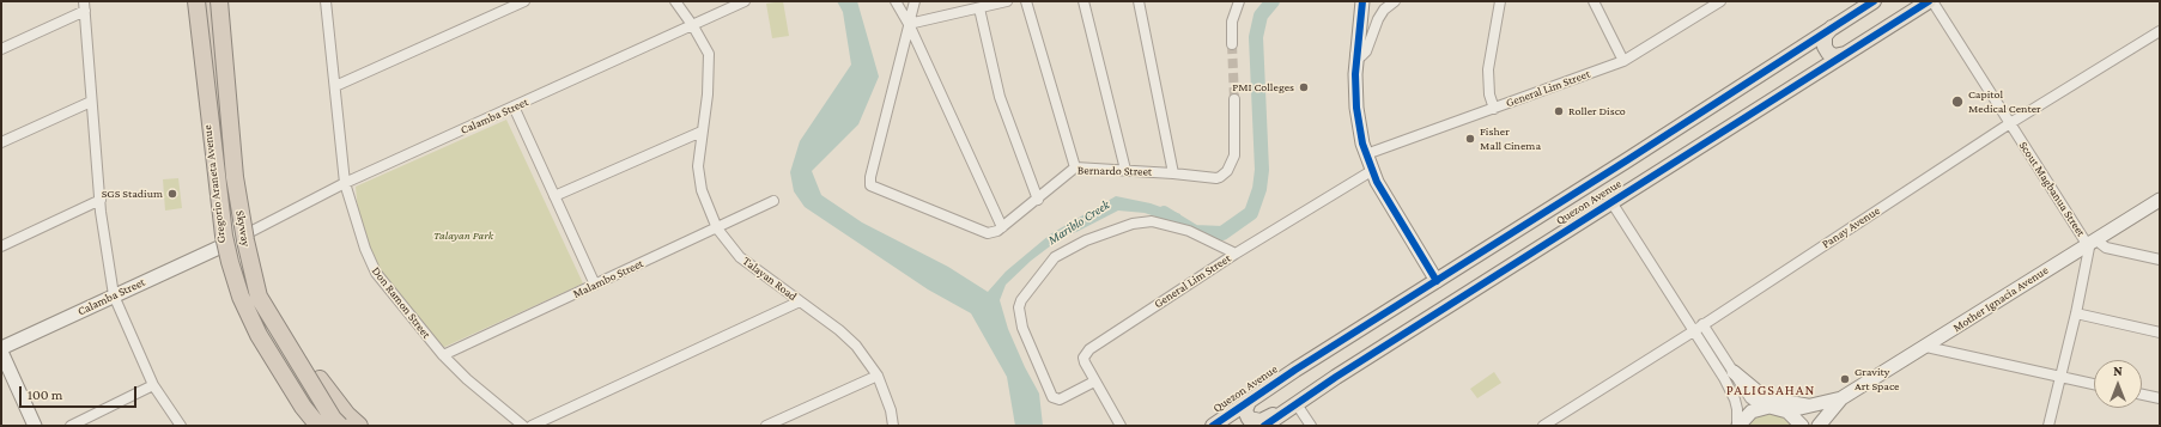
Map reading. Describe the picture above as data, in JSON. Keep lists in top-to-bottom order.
{
  "streets": {
    "highway": ["Skyway"],
    "main road": ["Gregorio Araneta Avenue", "Quezon Avenue"],
    "street": [
      "General Lim Street",
      "Calamba Street",
      "Bernardo Street",
      "Scout Magbanua Street",
      "Panay Avenue",
      "Malambo Street",
      "Talayan Road",
      "Mother Ignacia Avenue",
      "Don Ramon Street"
    ]
  },
  "crossings": [
    ["Calamba Street", "Gregorio Araneta Avenue"],
    ["Calamba Street", "Talayan Road"],
    ["Calamba Street", "Don Ramon Street"],
    ["Gregorio Araneta Avenue", "Skyway"],
    ["Scout Magbanua Street", "Panay Avenue"],
    ["Scout Magbanua Street", "Mother Ignacia Avenue"],
    ["Malambo Street", "Talayan Road"],
    ["Malambo Street", "Don Ramon Street"]
  ],
  "districts": ["PALIGSAHAN"],
  "water": ["Mariblo Creek"],
  "parks": ["Talayan Park"],
  "places": [
    "PMI Colleges",
    "Capitol Medical Center",
    "Roller Disco",
    "Fisher Mall Cinema",
    "SGS Stadium",
    "Gravity Art Space"
  ],
  "scale_bar": "100 m",
  "north": "top"
}
